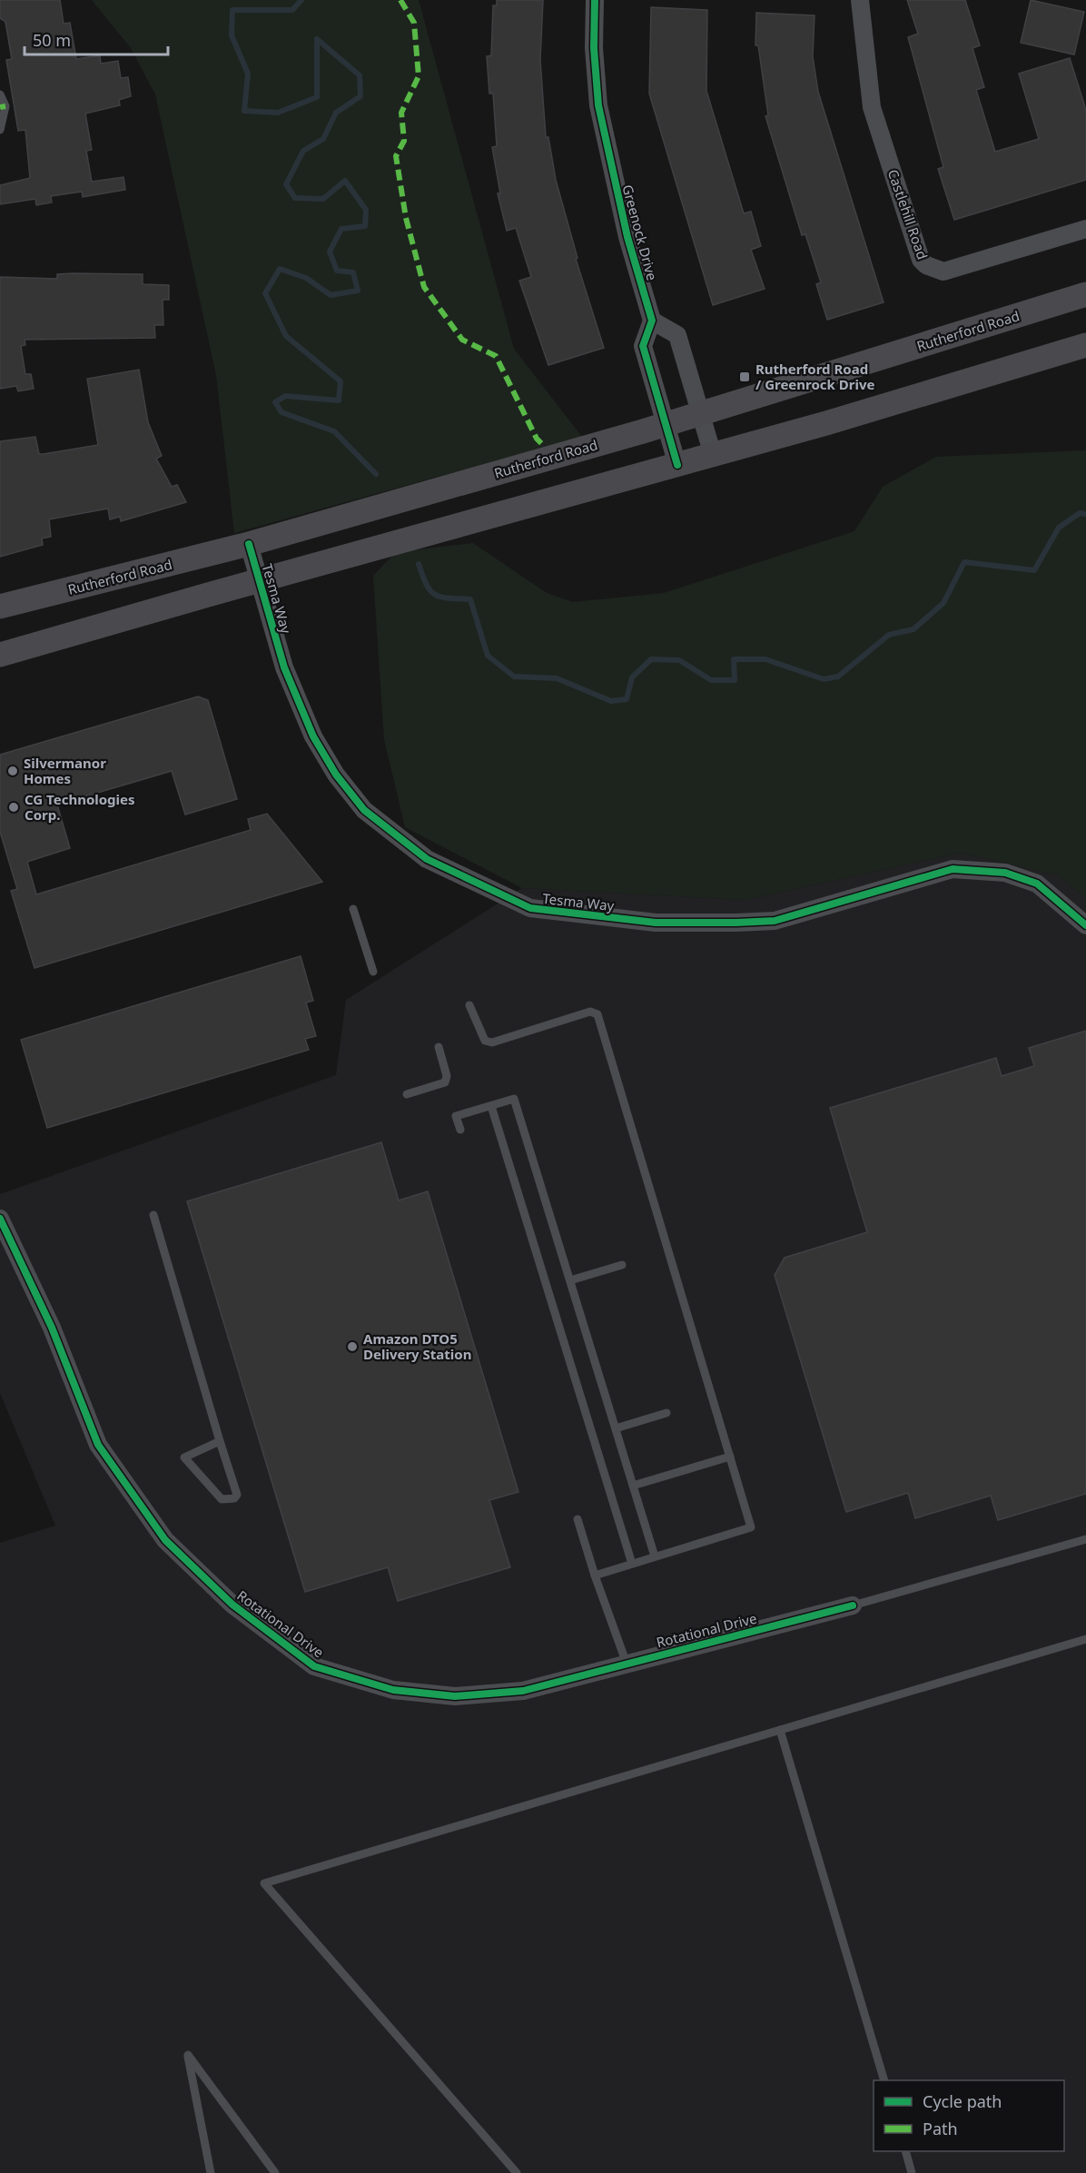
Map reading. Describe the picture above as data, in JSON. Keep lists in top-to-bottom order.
{
  "streets": {
    "main road": ["Rutherford Road"],
    "street": [
      "Castlehill Road",
      "Greenock Drive",
      "Tesma Way",
      "Rotational Drive"
    ]
  },
  "crossings": [
    ["Rutherford Road", "Tesma Way"]
  ],
  "places": {
    "transit": ["Rutherford Road / Greenrock Drive"],
    "other": ["Silvermanor Homes", "CG Technologies Corp.", "Amazon DTO5 Delivery Station"]
  },
  "legend": ["Cycle path", "Path"],
  "scale_bar": "50 m"
}
